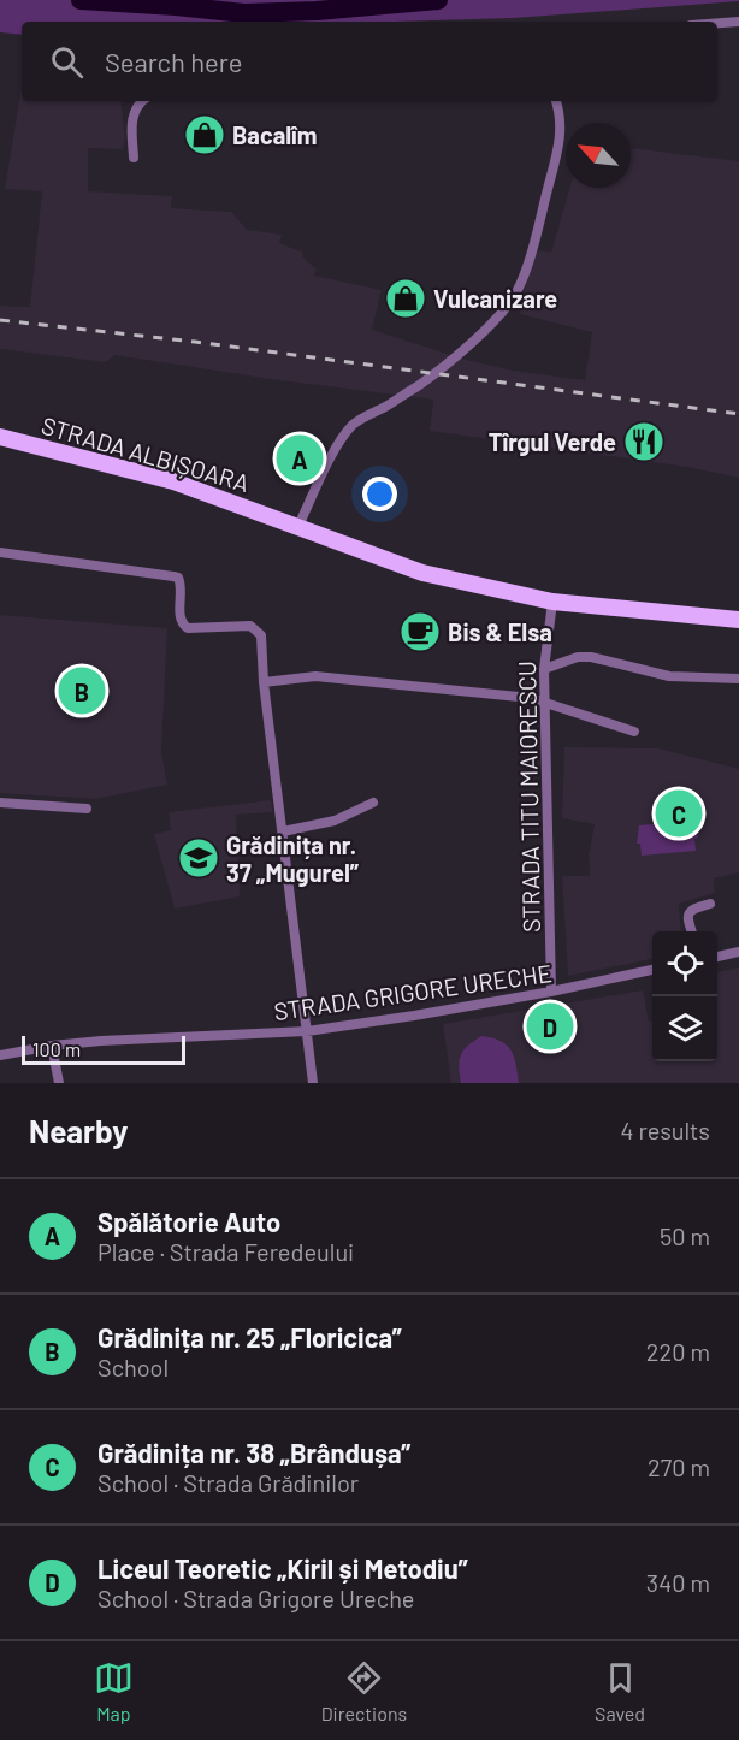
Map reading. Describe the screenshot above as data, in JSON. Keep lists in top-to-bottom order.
{
  "streets": {
    "main road": ["STRADA ALBIȘOARA"],
    "street": ["STRADA TITU MAIORESCU", "STRADA GRIGORE URECHE"]
  },
  "crossings": [
    ["STRADA ALBIȘOARA", "STRADA TITU MAIORESCU"],
    ["STRADA TITU MAIORESCU", "STRADA GRIGORE URECHE"]
  ],
  "places": {
    "shop": ["Bacalîm", "Vulcanizare"],
    "restaurant": ["Tîrgul Verde"],
    "cafe": ["Bis & Elsa"],
    "school or university": ["Grădinița nr. 37 „Mugurel”"]
  },
  "scale_bar": "100 m",
  "north": "top left",
  "page": {
    "search": "Search here",
    "pins": [
      "A",
      "B",
      "C",
      "D"
    ],
    "scale": "100 m",
    "heading": ["Nearby", "4 results"],
    "list": [
      {
        "mark": "A",
        "name": "Spălătorie Auto",
        "note": "Place · Strada Feredeului",
        "value": "50 m"
      },
      {
        "mark": "B",
        "name": "Grădinița nr. 25 „Floricica”",
        "note": "School",
        "value": "220 m"
      },
      {
        "mark": "C",
        "name": "Grădinița nr. 38 „Brândușa”",
        "note": "School · Strada Grădinilor",
        "value": "270 m"
      },
      {
        "mark": "D",
        "name": "Liceul Teoretic „Kiril și Metodiu”",
        "note": "School · Strada Grigore Ureche",
        "value": "340 m"
      }
    ],
    "nav": ["Map", "Directions", "Saved"]
  }
}
